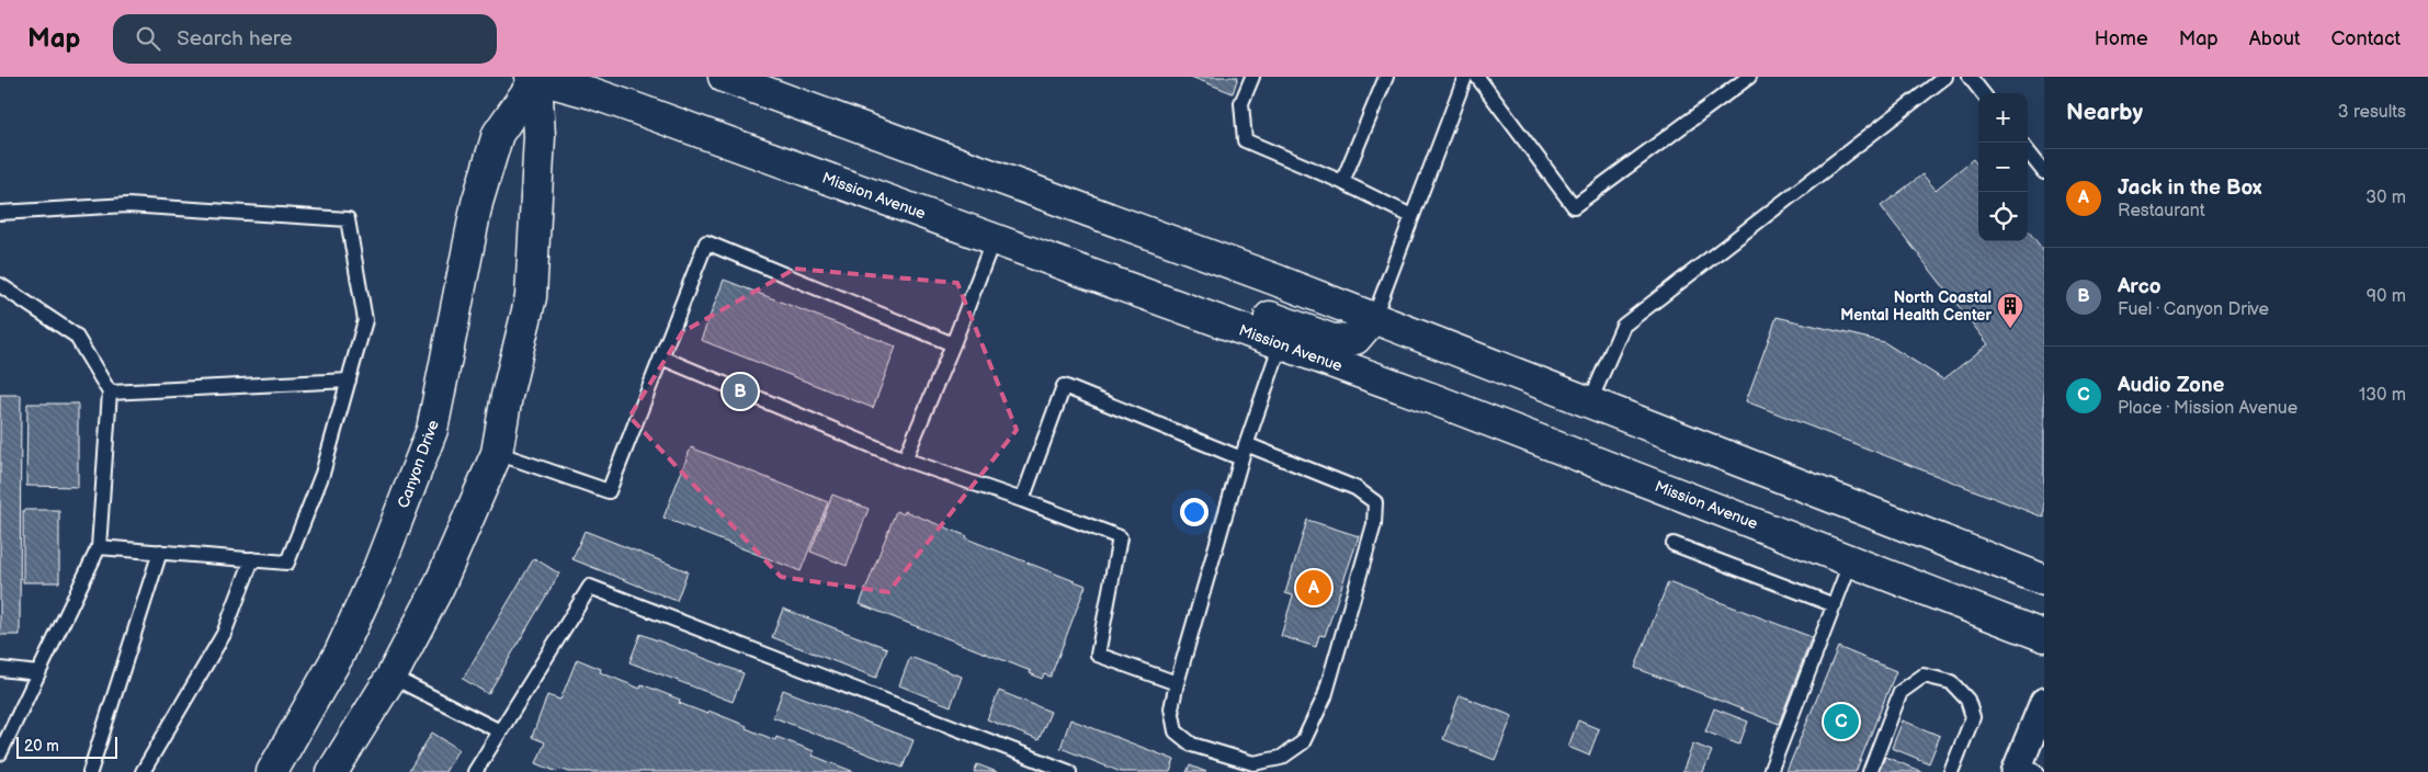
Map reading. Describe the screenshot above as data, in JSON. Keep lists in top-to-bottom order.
{
  "streets": {
    "main road": ["Mission Avenue", "Canyon Drive"]
  },
  "crossings": [
    ["Mission Avenue", "Canyon Drive"]
  ],
  "places": {
    "building": ["North Coastal Mental Health Center"]
  },
  "scale_bar": "20 m",
  "page": {
    "header": "Map",
    "search": "Search here",
    "nav": [
      "Home",
      "Map",
      "About",
      "Contact"
    ],
    "heading": ["Nearby", "3 results"],
    "map_buttons": ["+", "−"],
    "list": [
      {
        "mark": "A",
        "name": "Jack in the Box",
        "note": "Restaurant",
        "value": "30 m"
      },
      {
        "mark": "B",
        "name": "Arco",
        "note": "Fuel · Canyon Drive",
        "value": "90 m"
      },
      {
        "mark": "C",
        "name": "Audio Zone",
        "note": "Place · Mission Avenue",
        "value": "130 m"
      }
    ],
    "pins": ["B", "A", "C"],
    "scale": "20 m"
  }
}
